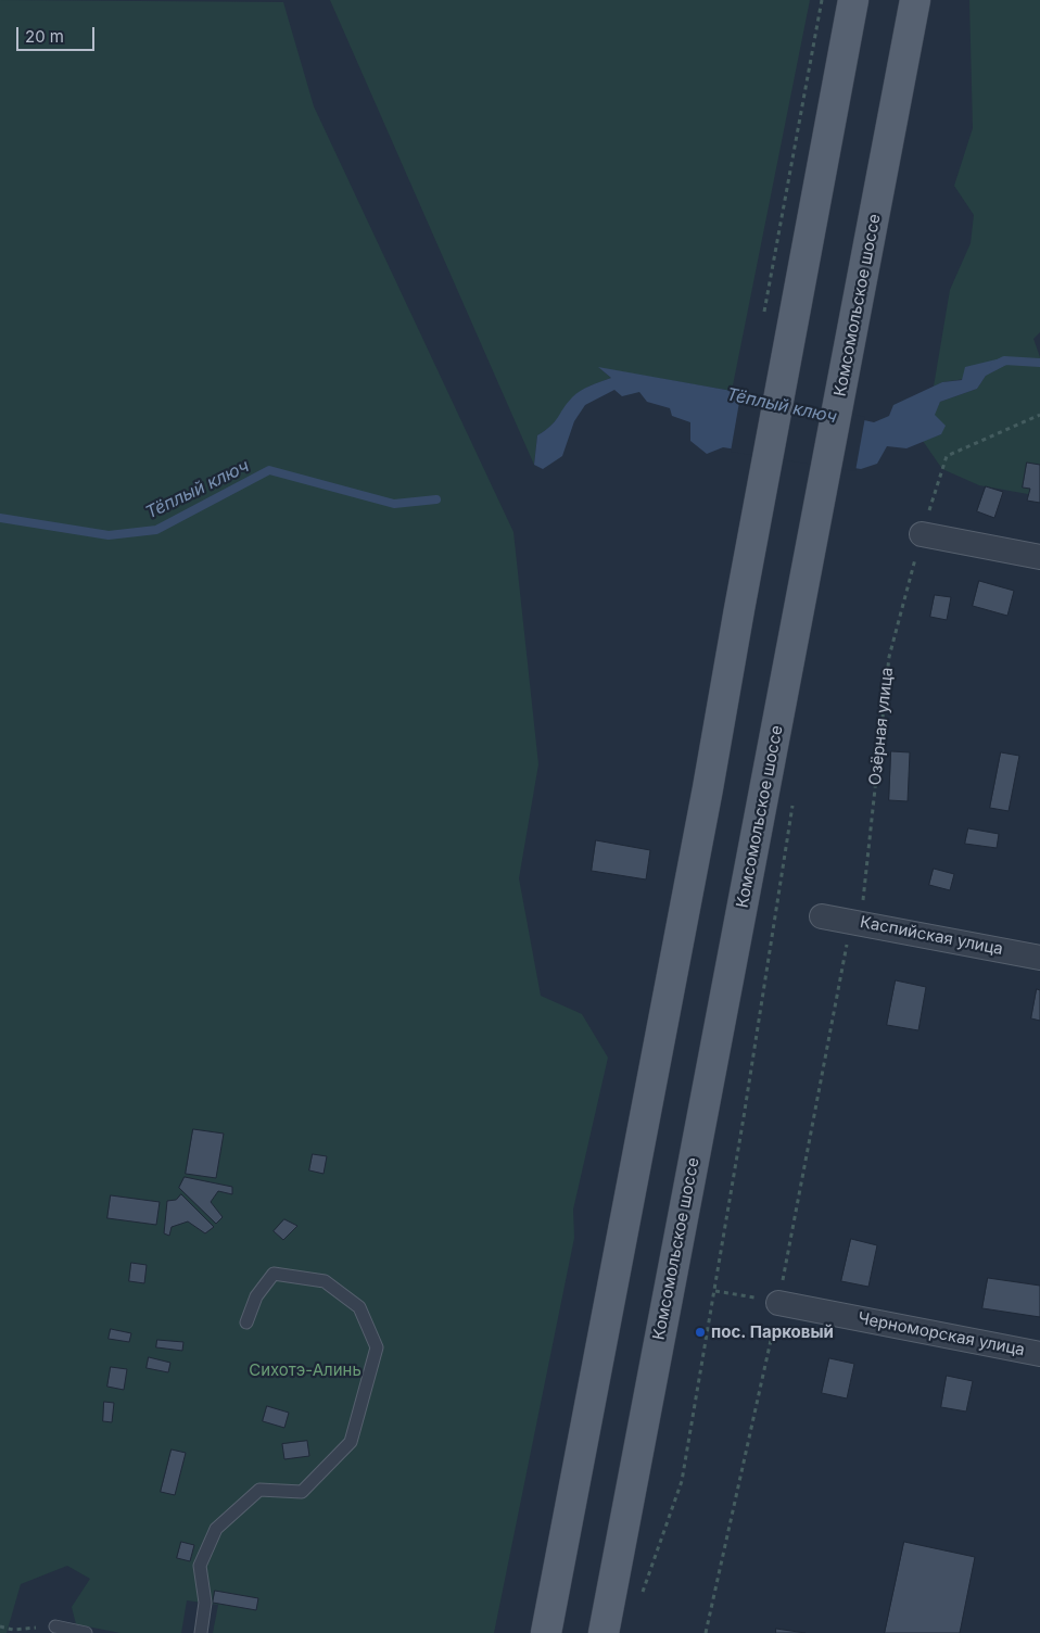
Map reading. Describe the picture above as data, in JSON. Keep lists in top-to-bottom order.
{
  "streets": {
    "main road": ["Комсомольское шоссе"],
    "street": ["Каспийская улица", "Черноморская улица"],
    "path": ["Озёрная улица"]
  },
  "crossings": [
    ["Озёрная улица", "Каспийская улица"]
  ],
  "water": ["Тёплый ключ"],
  "parks": ["Сихотэ-Алинь"],
  "places": ["пос. Парковый"],
  "scale_bar": "20 m"
}
